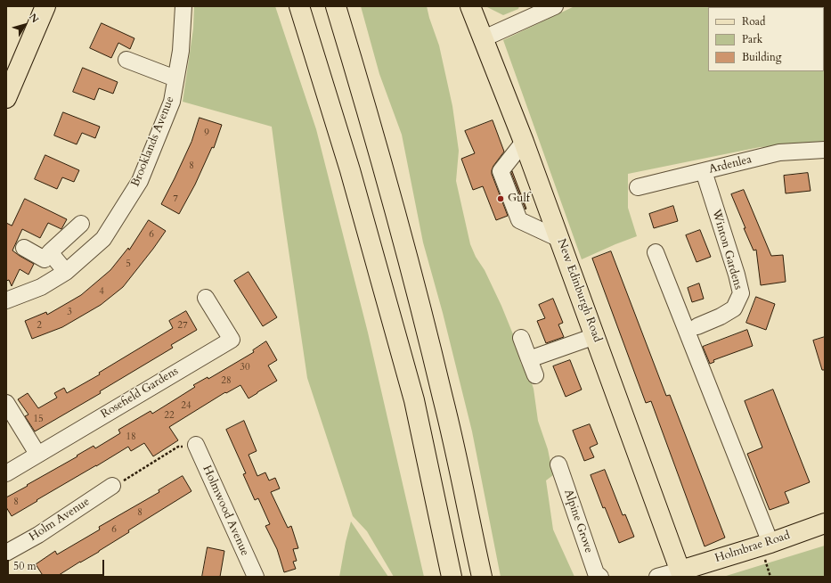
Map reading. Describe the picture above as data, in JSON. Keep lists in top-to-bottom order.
{
  "streets": {
    "main road": ["New Edinburgh Road", "Holmbrae Road"],
    "street": [
      "Brooklands Avenue",
      "Ardenlea",
      "Winton Gardens",
      "Rosefield Gardens",
      "Holmwood Avenue",
      "Holm Avenue",
      "Alpine Grove"
    ]
  },
  "crossings": [
    ["Ardenlea", "Winton Gardens"],
    ["New Edinburgh Road", "Holmbrae Road"]
  ],
  "places": ["Gulf"],
  "house_numbers": [
    "9",
    "8",
    "7",
    "6",
    "5",
    "4",
    "3",
    "2",
    "27",
    "30",
    "28",
    "24",
    "22",
    "15",
    "18",
    "8",
    "8",
    "6"
  ],
  "legend": ["Road", "Park", "Building"],
  "scale_bar": "50 m",
  "north": "top right"
}
